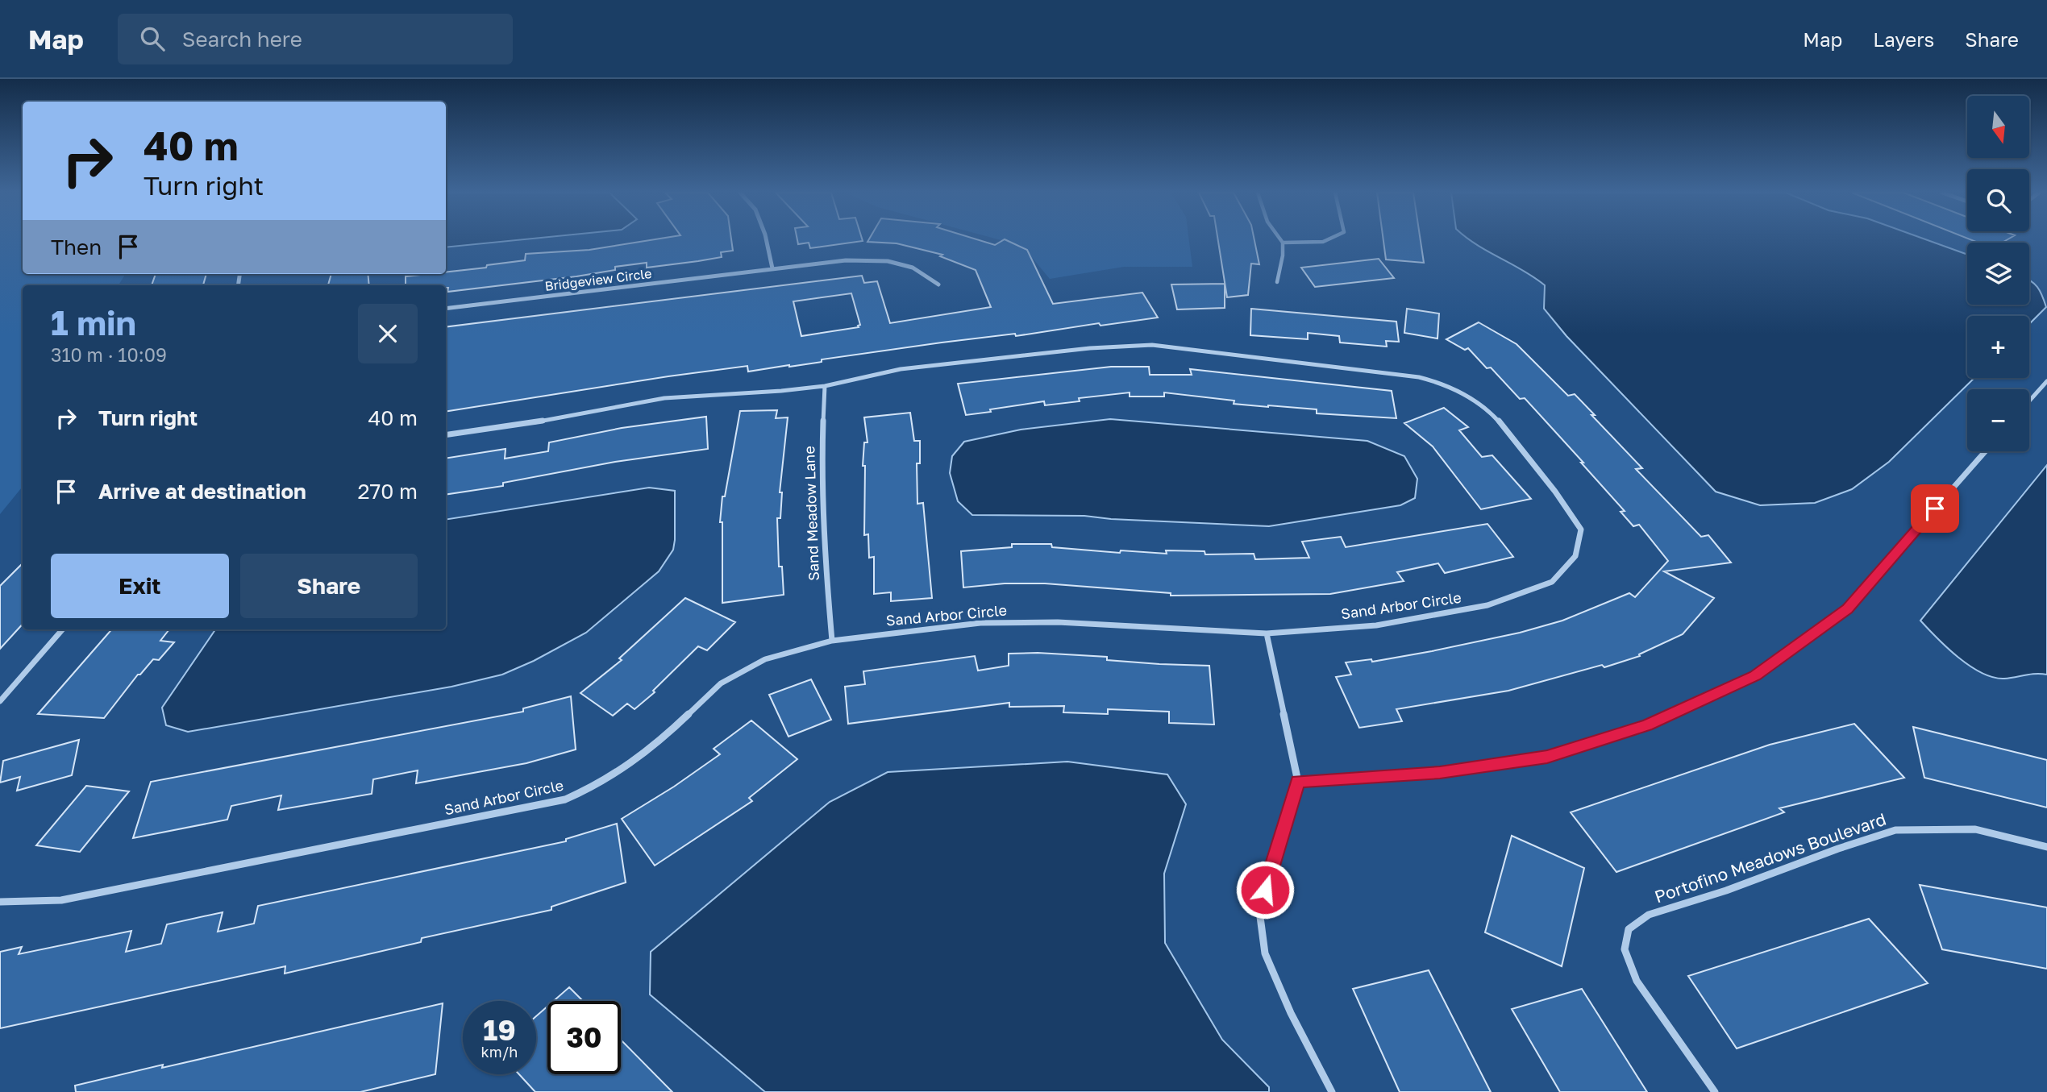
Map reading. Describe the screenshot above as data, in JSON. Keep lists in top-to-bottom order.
{
  "streets": {
    "street": [
      "Bridgeview Circle",
      "Sand Meadow Lane",
      "Sand Arbor Circle",
      "Portofino Meadows Boulevard"
    ]
  },
  "crossings": [
    ["Sand Meadow Lane", "Sand Arbor Circle"]
  ],
  "north": "bottom",
  "page": {
    "header": "Map",
    "search": "Search here",
    "nav": ["Map", "Layers", "Share"],
    "map_buttons": ["+", "−"],
    "turn": ["40 m", "Turn right"],
    "then": "Then",
    "heading": ["1 min", "310 m · 10:09"],
    "list": [
      {
        "name": "Turn right",
        "value": "40 m"
      },
      {
        "name": "Arrive at destination",
        "value": "270 m"
      }
    ],
    "buttons": ["Exit", "Share"],
    "speed": "19 km/h",
    "limit": "30"
  }
}
